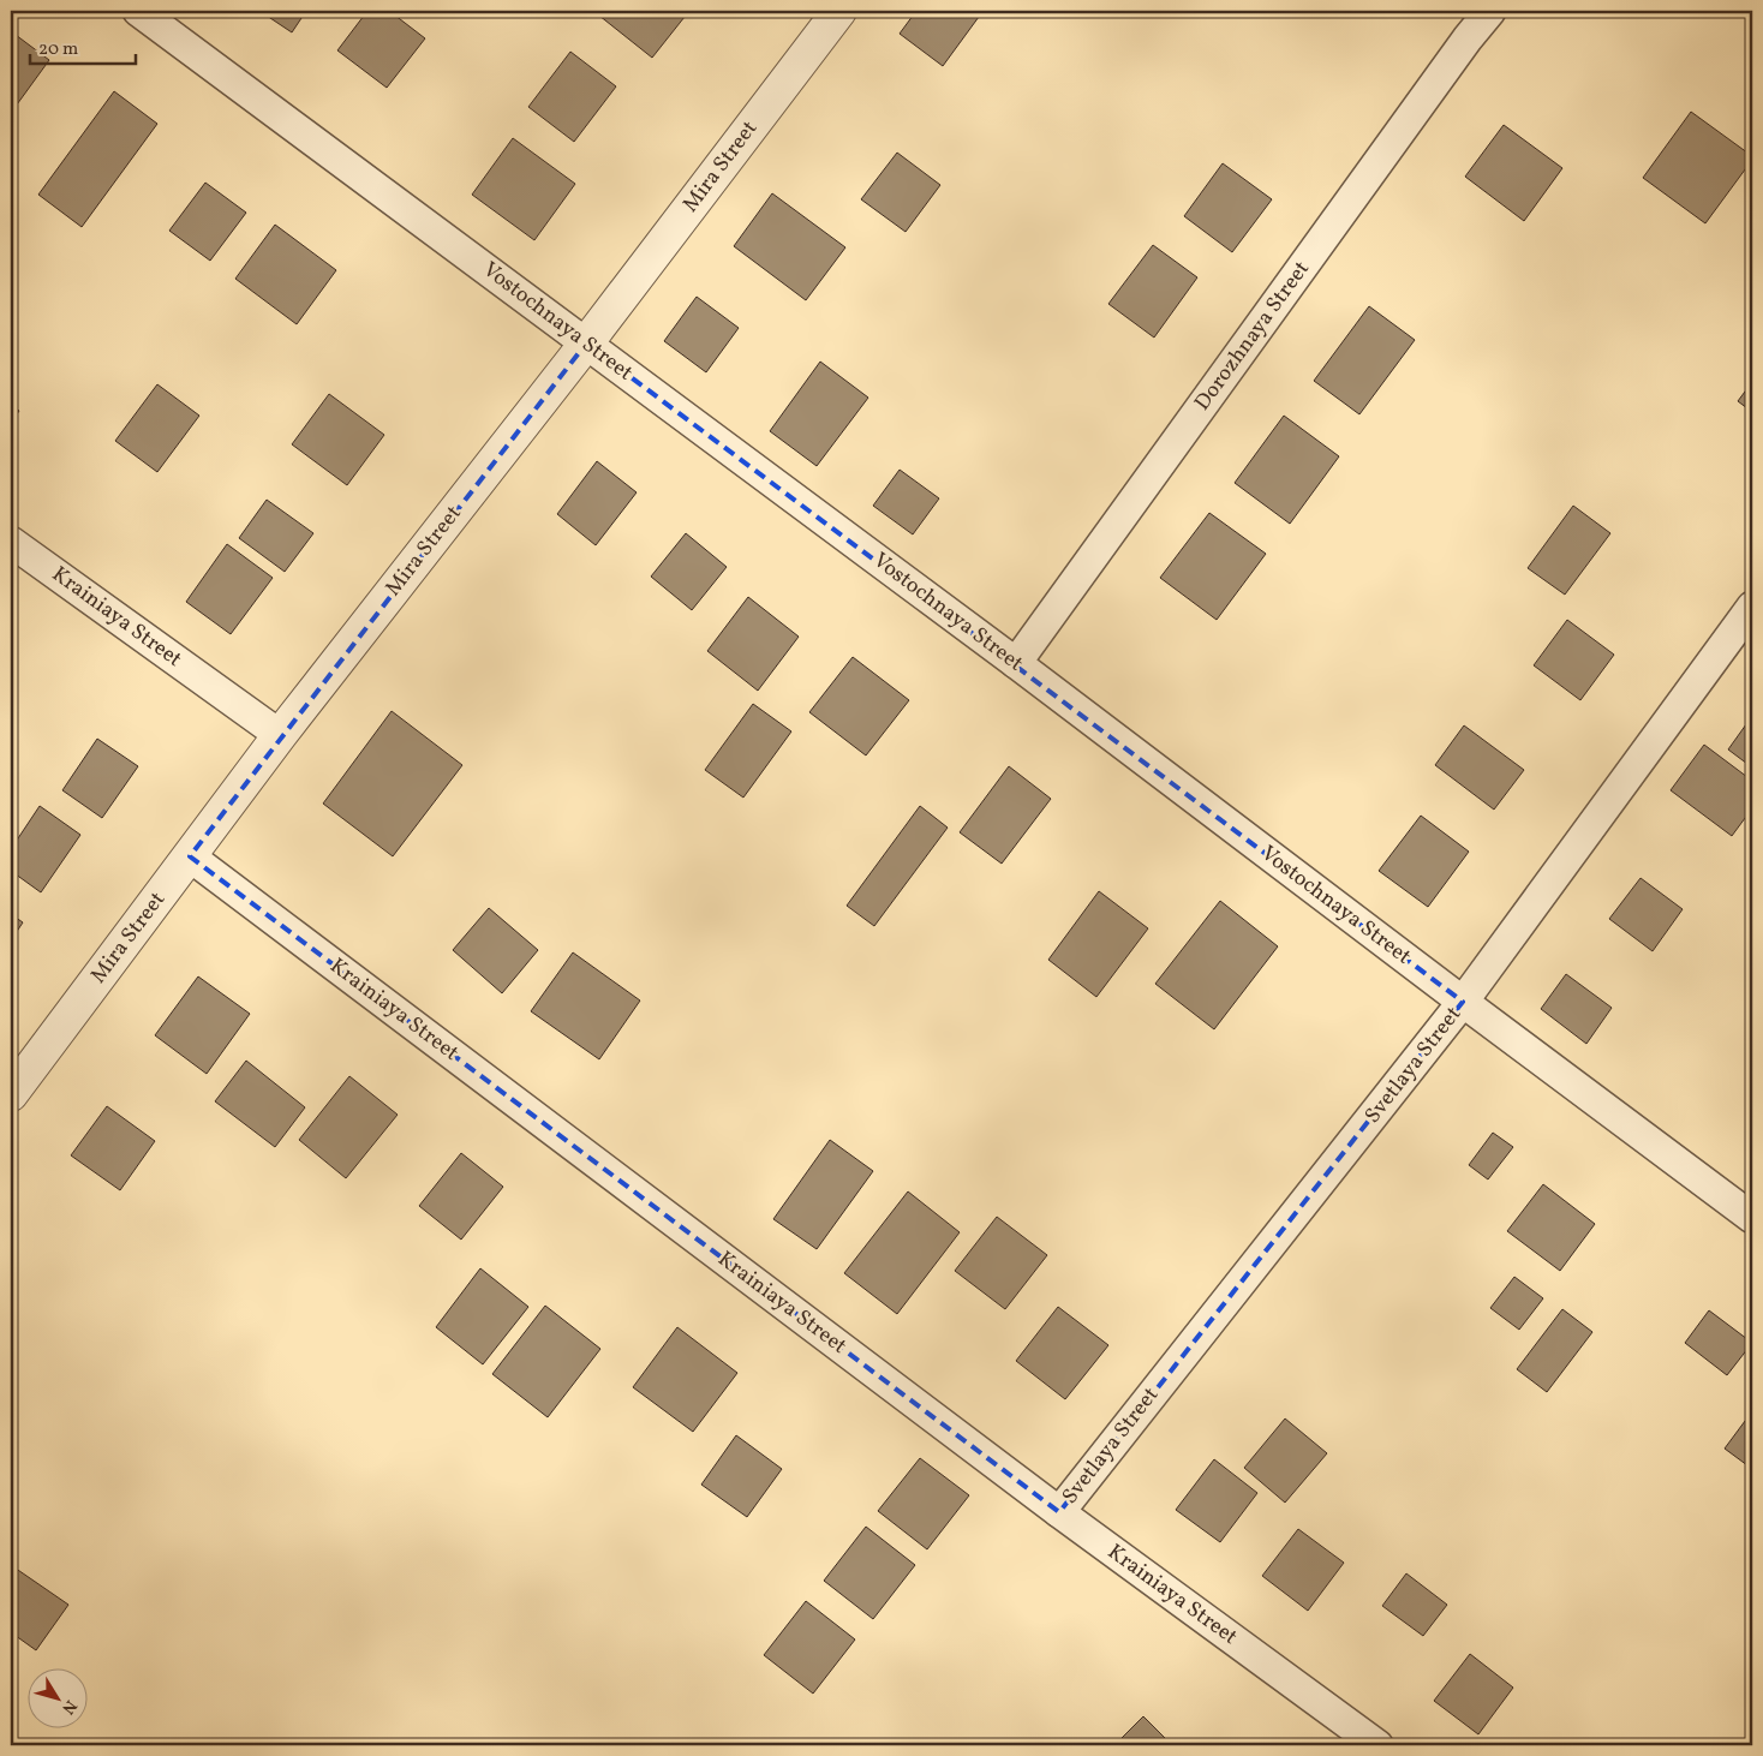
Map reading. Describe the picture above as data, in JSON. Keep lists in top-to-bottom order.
{
  "streets": {
    "street": [
      "Mira Street",
      "Vostochnaya Street",
      "Dorozhnaya Street",
      "Krainiaya Street",
      "Svetlaya Street"
    ]
  },
  "crossings": [
    ["Mira Street", "Vostochnaya Street"],
    ["Mira Street", "Krainiaya Street"],
    ["Vostochnaya Street", "Dorozhnaya Street"],
    ["Vostochnaya Street", "Svetlaya Street"],
    ["Krainiaya Street", "Svetlaya Street"]
  ],
  "scale_bar": "20 m",
  "north": "bottom right"
}
